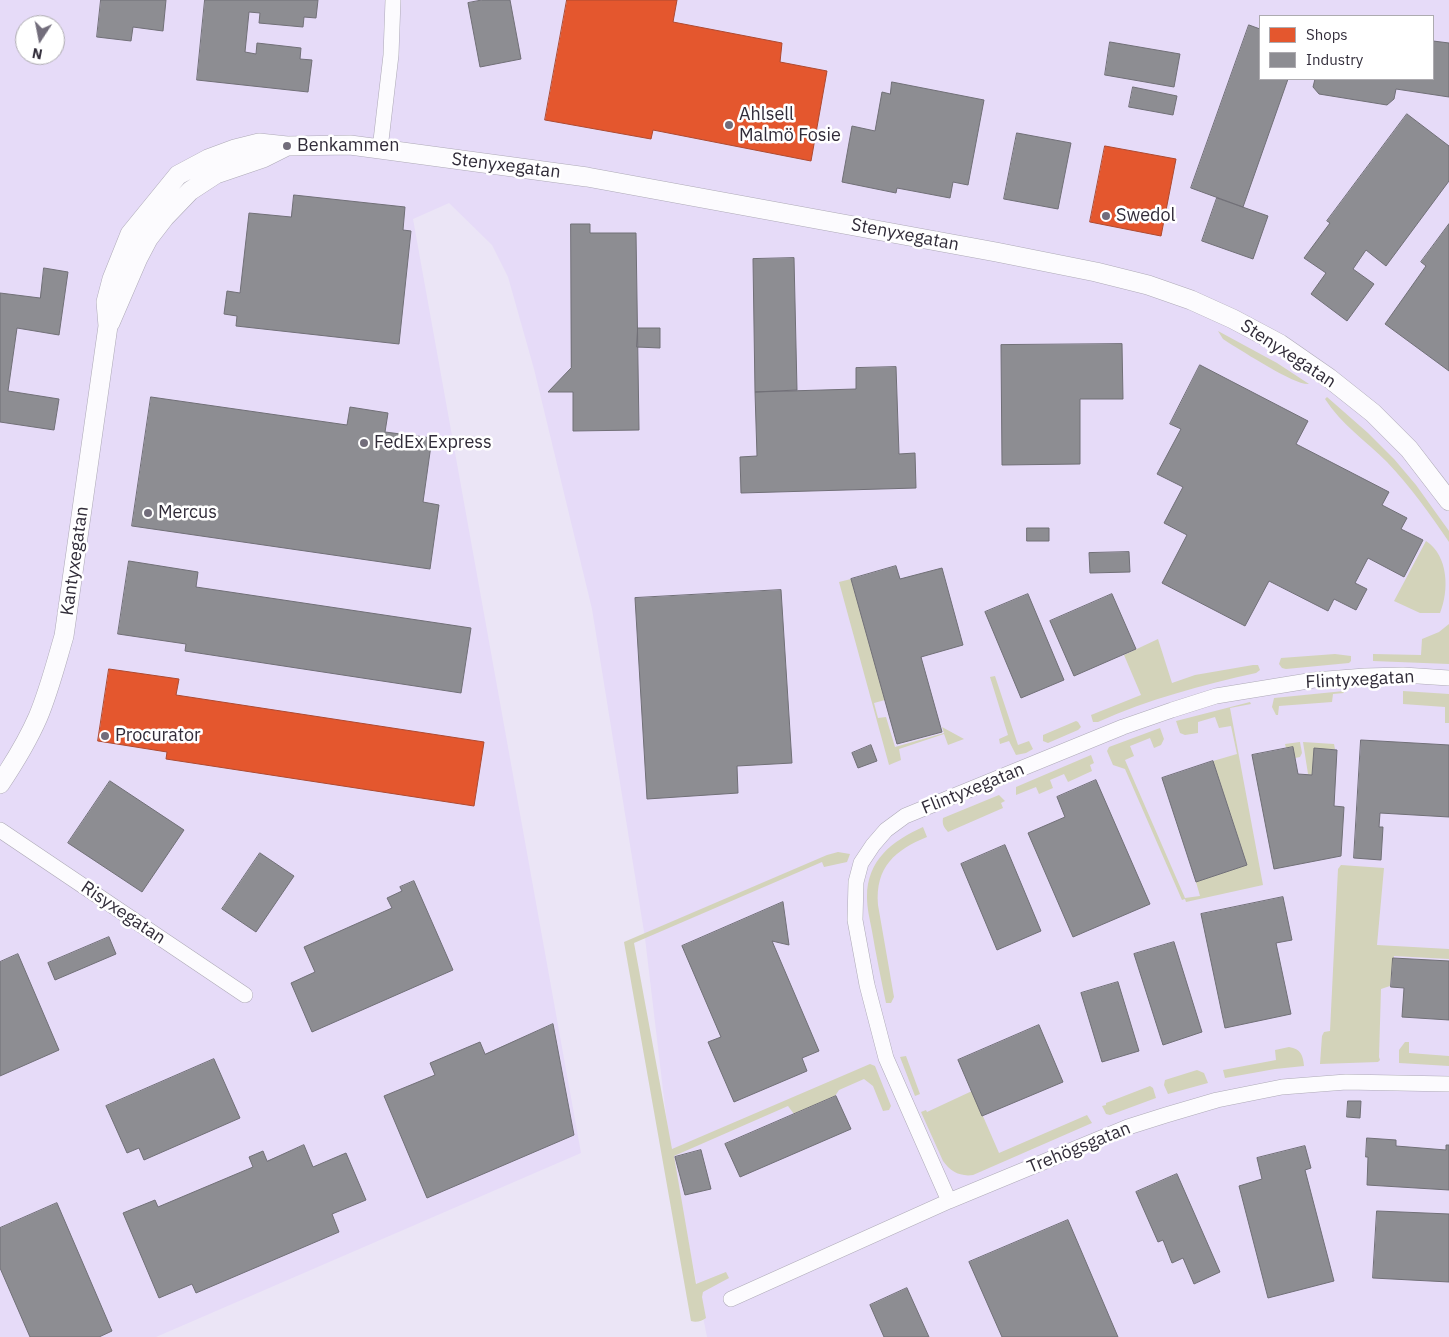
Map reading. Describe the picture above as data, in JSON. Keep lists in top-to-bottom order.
{
  "streets": {
    "street": [
      "Stenyxegatan",
      "Kantyxegatan",
      "Flintyxegatan",
      "Risyxegatan",
      "Trehögsgatan"
    ]
  },
  "crossings": [
    ["Stenyxegatan", "Kantyxegatan"],
    ["Flintyxegatan", "Trehögsgatan"]
  ],
  "places": [
    "Ahlsell Malmö Fosie",
    "Benkammen",
    "Swedol",
    "FedEx Express",
    "Mercus",
    "Procurator"
  ],
  "legend": ["Shops", "Industry"],
  "north": "bottom"
}
